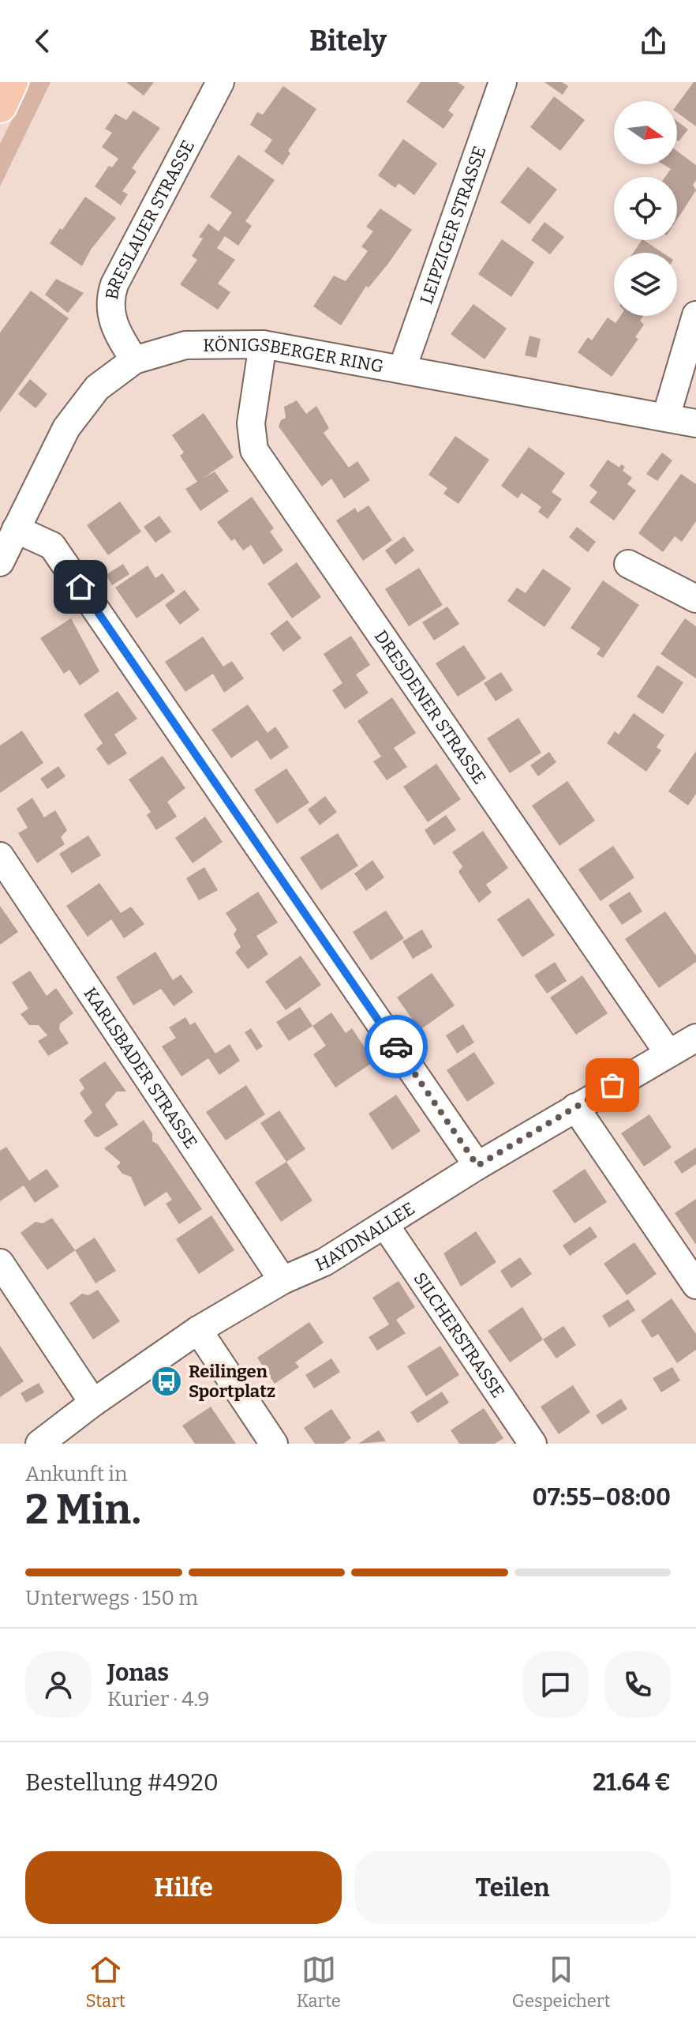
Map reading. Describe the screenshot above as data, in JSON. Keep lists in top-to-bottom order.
{
  "streets": {
    "street": [
      "BRESLAUER STRASSE",
      "LEIPZIGER STRASSE",
      "KÖNIGSBERGER RING",
      "DRESDENER STRASSE",
      "KARLSBADER STRASSE",
      "HAYDNALLEE",
      "SILCHERSTRASSE"
    ]
  },
  "crossings": [
    ["BRESLAUER STRASSE", "KÖNIGSBERGER RING"],
    ["LEIPZIGER STRASSE", "KÖNIGSBERGER RING"],
    ["KÖNIGSBERGER RING", "DRESDENER STRASSE"],
    ["DRESDENER STRASSE", "HAYDNALLEE"],
    ["KARLSBADER STRASSE", "HAYDNALLEE"],
    ["HAYDNALLEE", "SILCHERSTRASSE"]
  ],
  "places": {
    "bus stop": ["Reilingen Sportplatz"]
  },
  "north": "right",
  "page": {
    "header": "Bitely",
    "heading": ["2 Min.", "Ankunft in", "07:55–08:00"],
    "panel": [
      "Jonas",
      "Kurier · 4.9",
      "Bestellung #4920",
      "21.64 €"
    ],
    "bar": "Unterwegs · 150 m",
    "buttons": ["Hilfe", "Teilen"],
    "tabs": ["Start", "Karte", "Gespeichert"]
  }
}
